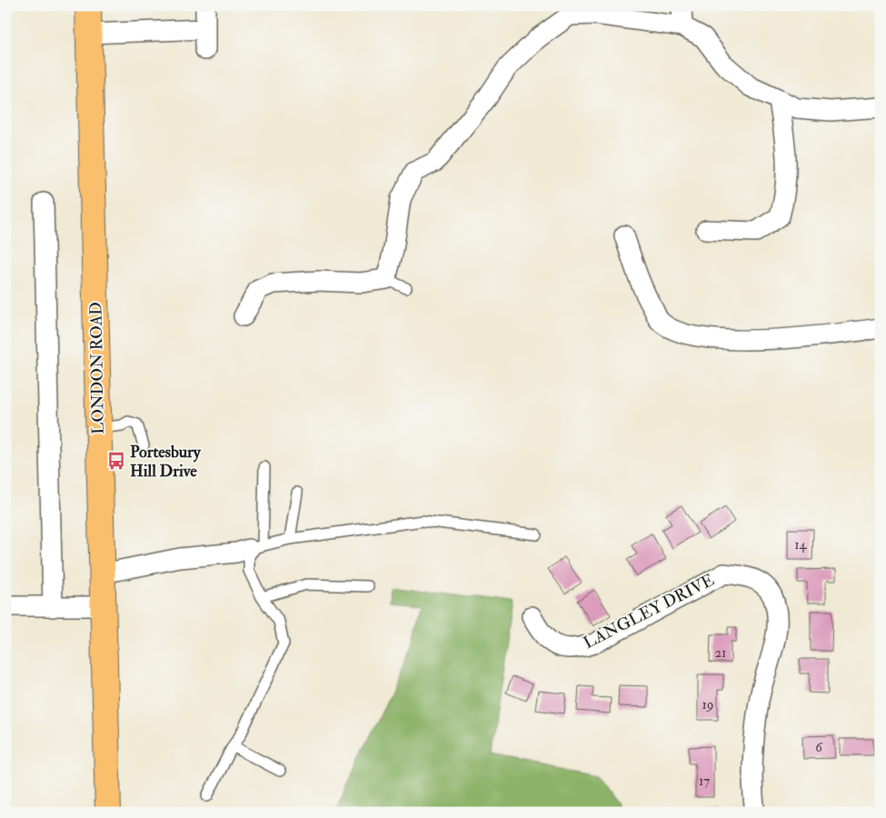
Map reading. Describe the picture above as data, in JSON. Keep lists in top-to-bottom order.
{
  "streets": {
    "main road": ["LONDON ROAD"],
    "street": ["LANGLEY DRIVE"]
  },
  "places": {
    "bus stop": ["Portesbury Hill Drive"]
  },
  "house_numbers": [
    "14",
    "21",
    "19",
    "6",
    "17"
  ]
}
